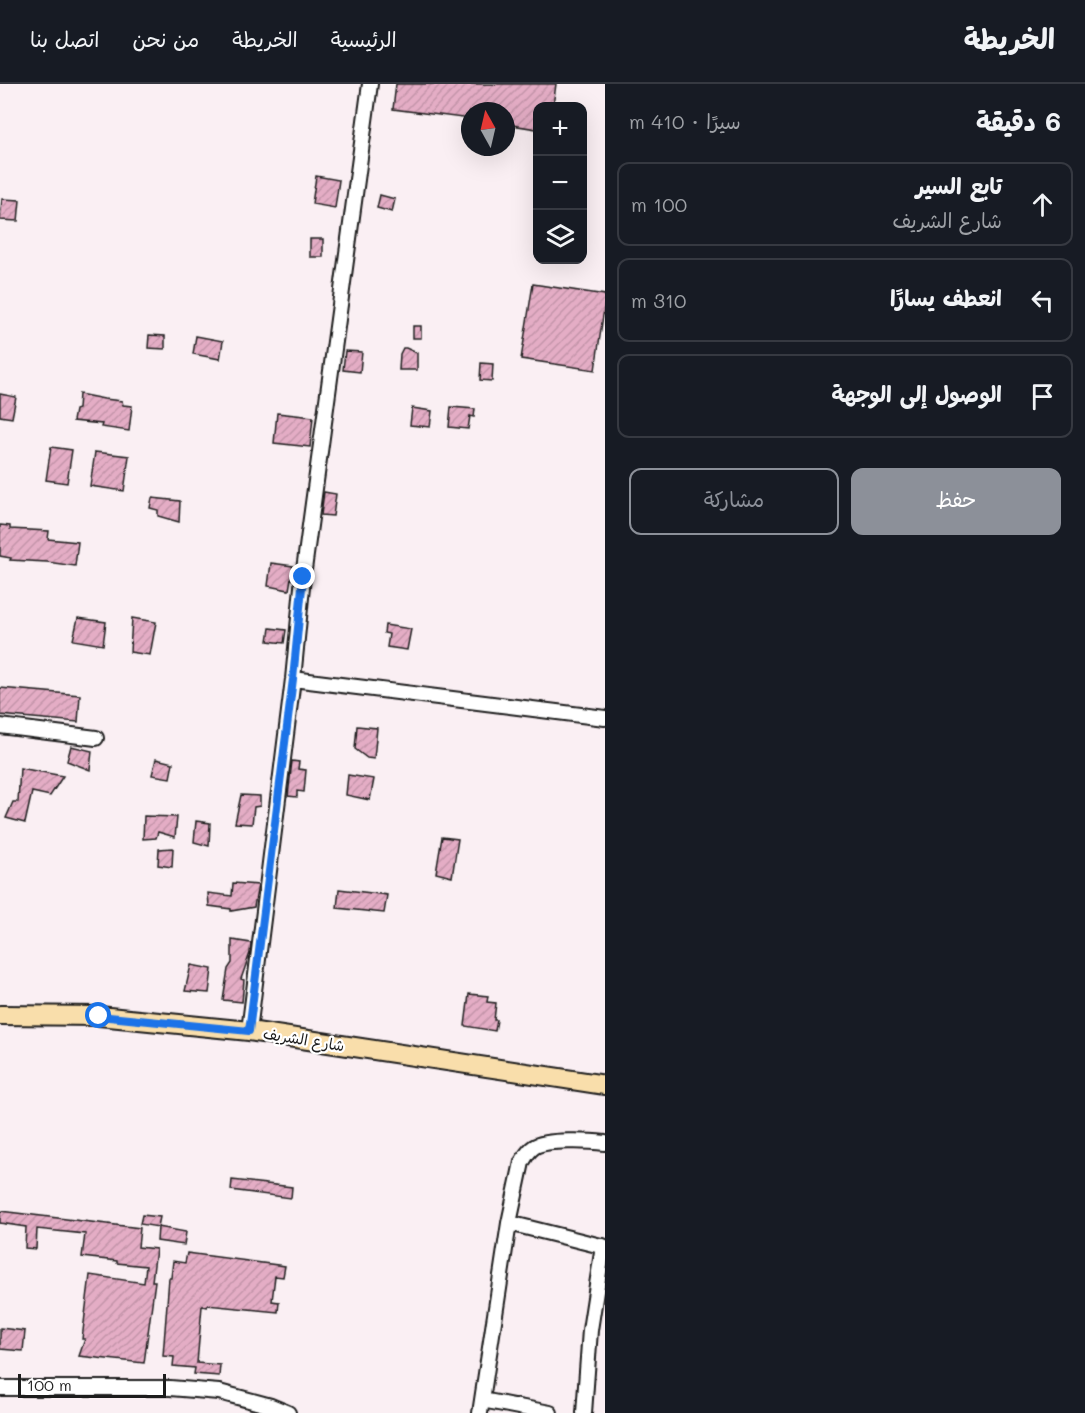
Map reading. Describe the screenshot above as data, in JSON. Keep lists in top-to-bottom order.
{
  "streets": {
    "main road": ["شارع الشريف"]
  },
  "scale_bar": "100 m",
  "north": "top",
  "page": {
    "header": "الخريطة",
    "nav": [
      "الرئيسية",
      "الخريطة",
      "من نحن",
      "اتصل بنا"
    ],
    "heading": ["6 دقيقة", "سيرًا · 410 m"],
    "map_buttons": ["+", "−"],
    "list": [
      ["تابع السير", "شارع الشريف", "100 m"],
      ["انعطف يسارًا", "310 m"],
      "الوصول إلى الوجهة"
    ],
    "buttons": ["حفظ", "مشاركة"],
    "scale": "100 m"
  }
}
